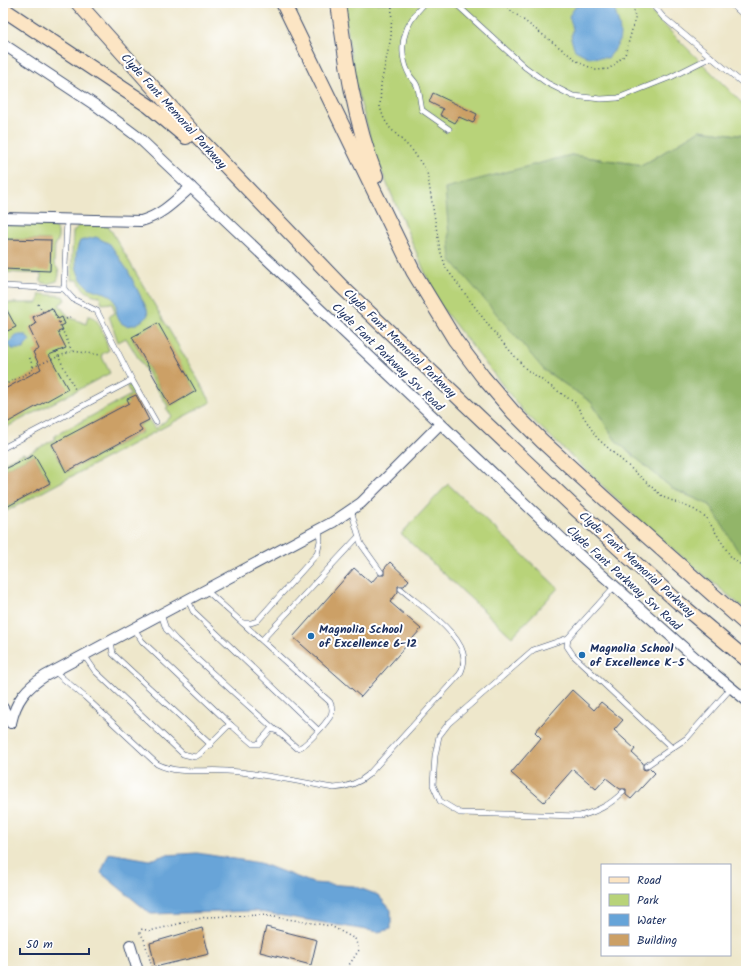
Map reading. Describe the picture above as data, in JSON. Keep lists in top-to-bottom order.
{
  "streets": {
    "main road": ["Clyde Fant Memorial Parkway"],
    "street": ["Clyde Fant Parkway Srv Road"]
  },
  "places": ["Magnolia School of Excellence 6-12", "Magnolia School of Excellence K-5"],
  "legend": [
    "Road",
    "Park",
    "Water",
    "Building"
  ],
  "scale_bar": "50 m"
}
